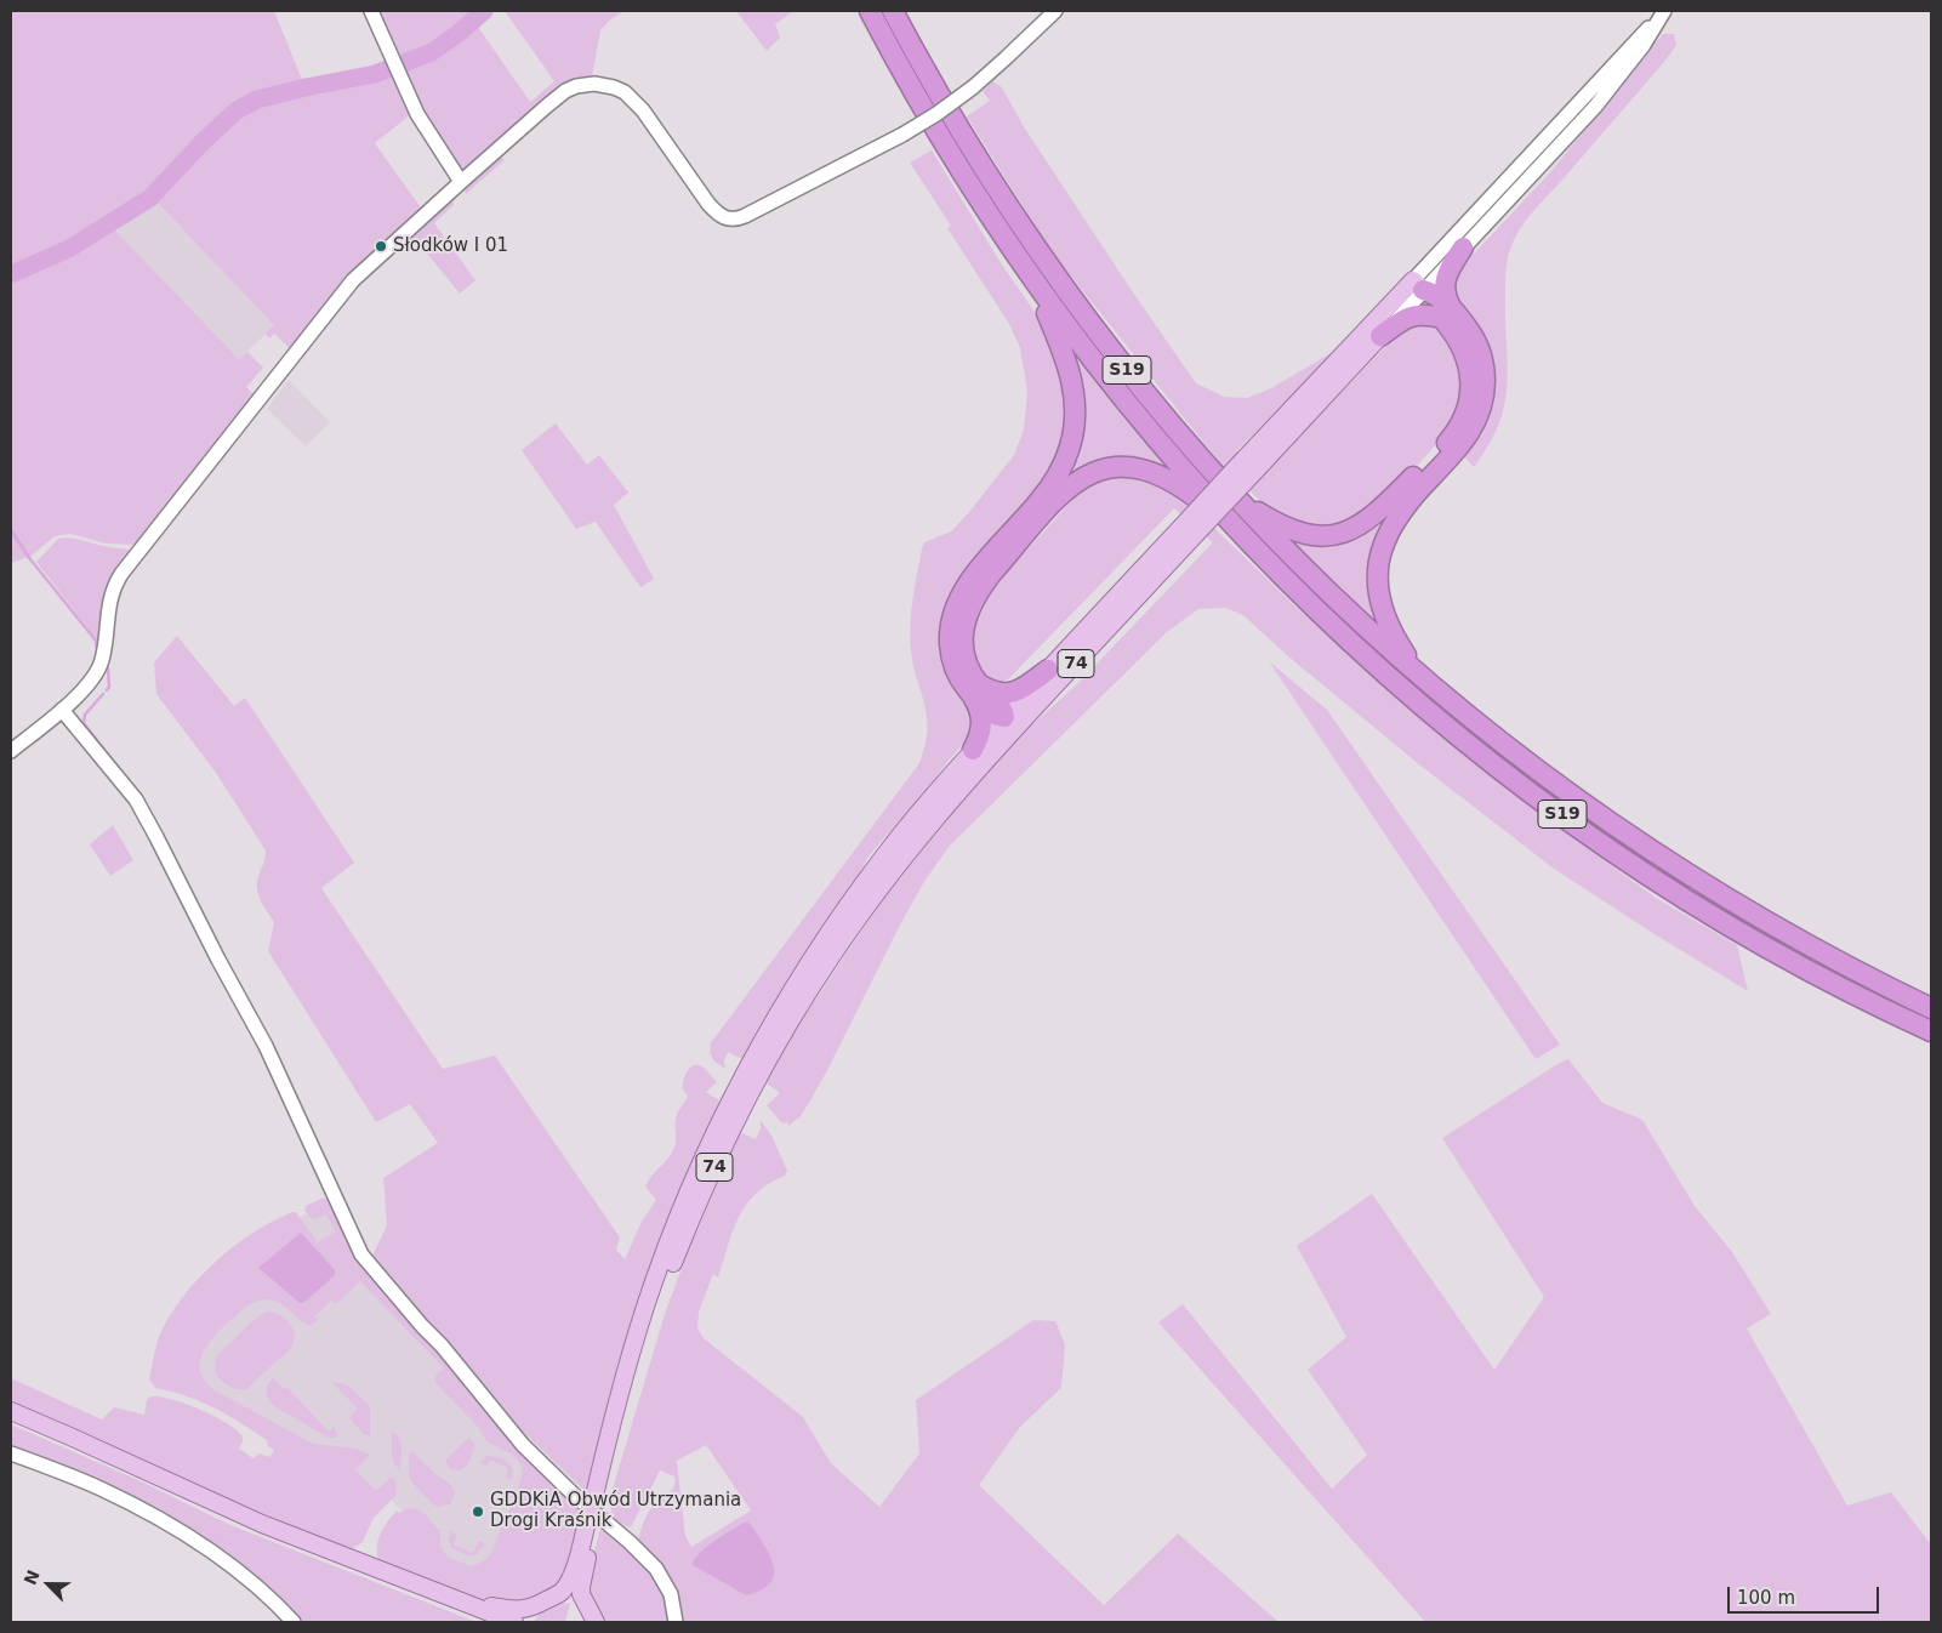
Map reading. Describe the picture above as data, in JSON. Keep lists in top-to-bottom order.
{
  "streets": {
    "highway": ["S19"],
    "main road": ["74"]
  },
  "places": ["Słodków I 01", "GDDKiA Obwód Utrzymania Drogi Kraśnik"],
  "scale_bar": "100 m",
  "north": "top left"
}
